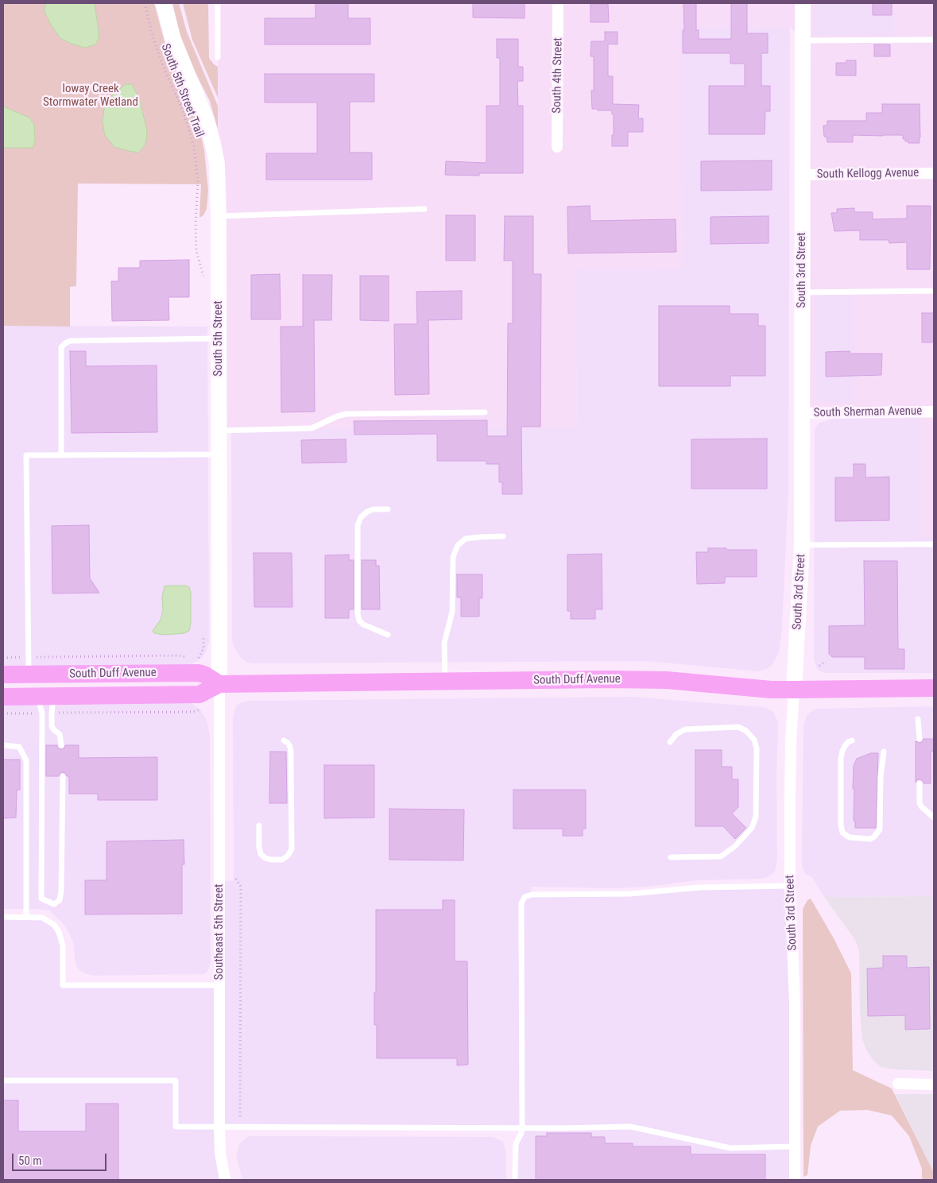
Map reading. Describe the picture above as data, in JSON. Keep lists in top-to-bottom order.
{
  "streets": {
    "main road": ["South Duff Avenue"],
    "street": [
      "South 4th Street",
      "South Kellogg Avenue",
      "South 3rd Street",
      "South 5th Street",
      "South Sherman Avenue",
      "Southeast 5th Street"
    ],
    "path": ["South 5th Street Trail"]
  },
  "crossings": [
    ["South Kellogg Avenue", "South 3rd Street"],
    ["South 3rd Street", "South Sherman Avenue"],
    ["South 3rd Street", "South Duff Avenue"],
    ["South 5th Street", "South Duff Avenue"],
    ["South 5th Street", "Southeast 5th Street"],
    ["South Duff Avenue", "Southeast 5th Street"]
  ],
  "parks": ["Ioway Creek Stormwater Wetland"],
  "scale_bar": "50 m"
}
